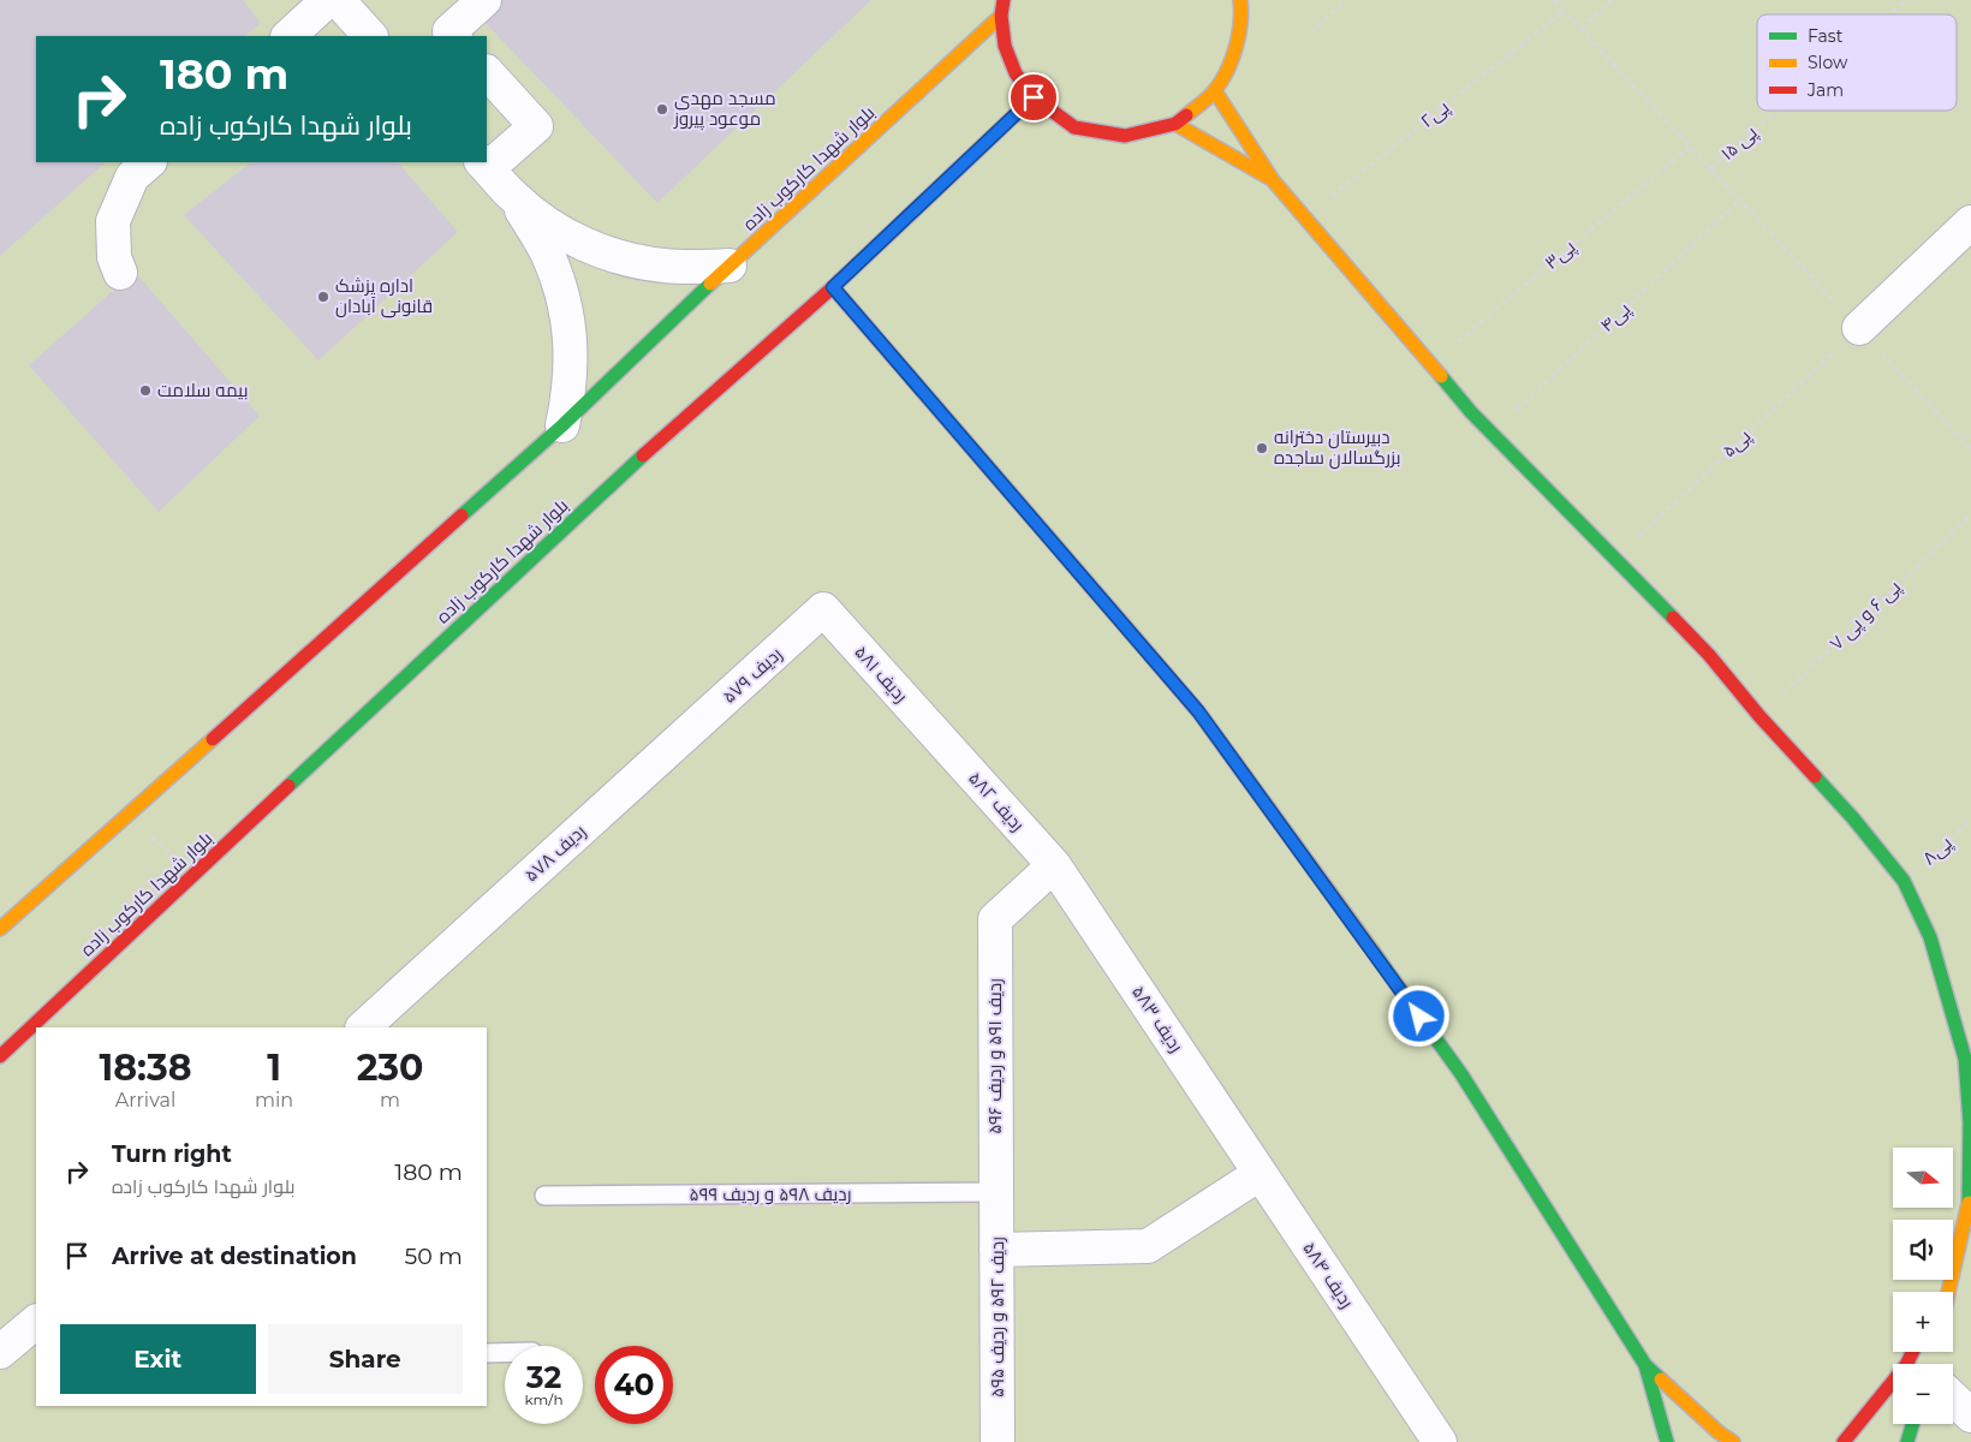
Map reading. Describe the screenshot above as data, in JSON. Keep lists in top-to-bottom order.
{
  "streets": {
    "street": [
      "بلوار شهدا کارکوب زاده",
      "ردیف ۵۸۱",
      "ردیف ۵۷۹",
      "ردیف ۵۸۲",
      "ردیف ۵۷۸",
      "ردیف ۵۸۳",
      "ردیف ۵۹۱ و ردیف ۵۹۶",
      "ردیف ۵۸۴",
      "ردیف ۵۹۲ و ردیف ۵۹۵"
    ],
    "lane": ["ردیف ۵۹۸ و ردیف ۵۹۹"],
    "path": [
      "پی۲",
      "پی ۱۵",
      "پی۳",
      "پی۴",
      "پی۵",
      "پی ۶ و پی ۷",
      "پی۸"
    ]
  },
  "crossings": [
    ["ردیف ۵۸۱", "ردیف ۵۷۹"],
    ["ردیف ۵۸۱", "ردیف ۵۸۲"],
    ["ردیف ۵۷۹", "ردیف ۵۷۸"],
    ["ردیف ۵۸۲", "ردیف ۵۸۳"],
    ["ردیف ۵۸۲", "ردیف ۵۹۱ و ردیف ۵۹۶"],
    ["ردیف ۵۸۳", "ردیف ۵۹۱ و ردیف ۵۹۶"],
    ["ردیف ۵۸۳", "ردیف ۵۸۴"],
    ["ردیف ۵۹۱ و ردیف ۵۹۶", "ردیف ۵۹۸ و ردیف ۵۹۹"],
    ["ردیف ۵۹۱ و ردیف ۵۹۶", "ردیف ۵۹۲ و ردیف ۵۹۵"],
    ["ردیف ۵۹۸ و ردیف ۵۹۹", "ردیف ۵۹۲ و ردیف ۵۹۵"]
  ],
  "places": [
    "مسجد مهدی موعود پیروز",
    "اداره پزشک قانونی آبادان",
    "بیمه سلامت",
    "دبیرستان دخترانه بزرگسالان ساجده"
  ],
  "legend": ["Fast", "Slow", "Jam"],
  "north": "right",
  "page": {
    "turn": ["180 m", "بلوار شهدا کارکوب زاده"],
    "eta": [
      "18:38",
      "Arrival",
      "1",
      "min",
      "230",
      "m"
    ],
    "list": [
      {
        "name": "Turn right",
        "note": "بلوار شهدا کارکوب زاده",
        "value": "180 m"
      },
      {
        "name": "Arrive at destination",
        "value": "50 m"
      }
    ],
    "map_buttons": ["+", "−"],
    "buttons": ["Exit", "Share"],
    "speed": "32 km/h",
    "limit": "40"
  }
}
